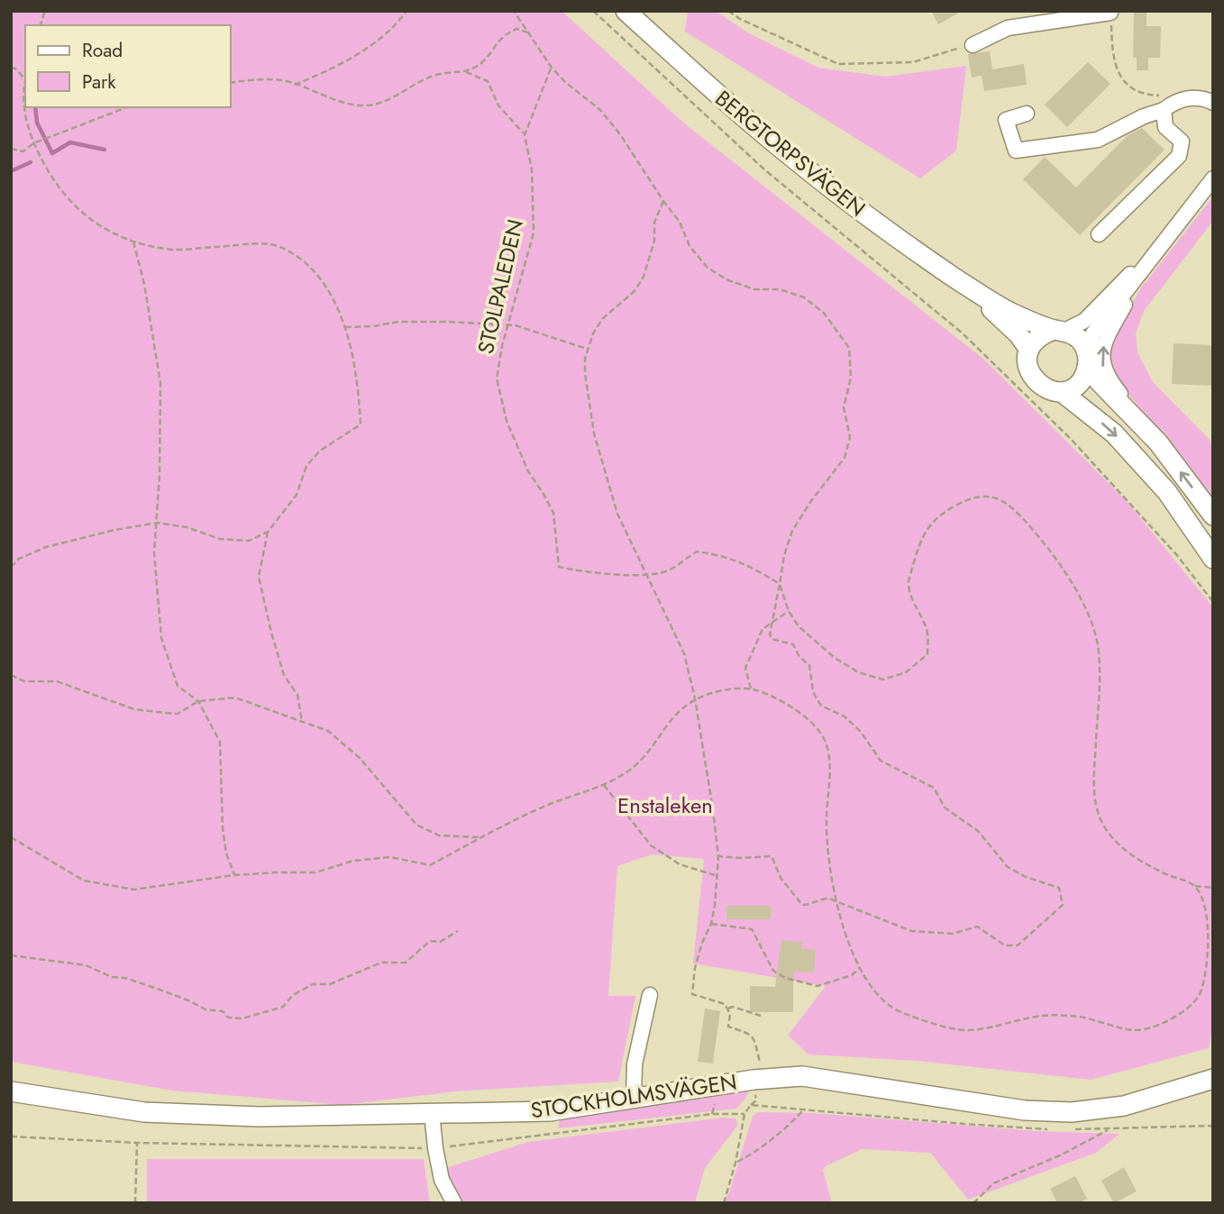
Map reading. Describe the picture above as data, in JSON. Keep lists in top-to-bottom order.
{
  "streets": {
    "main road": ["BERGTORPSVÄGEN", "STOCKHOLMSVÄGEN"],
    "path": ["STOLPALEDEN"]
  },
  "parks": ["Enstaleken"],
  "legend": ["Road", "Park"]
}
